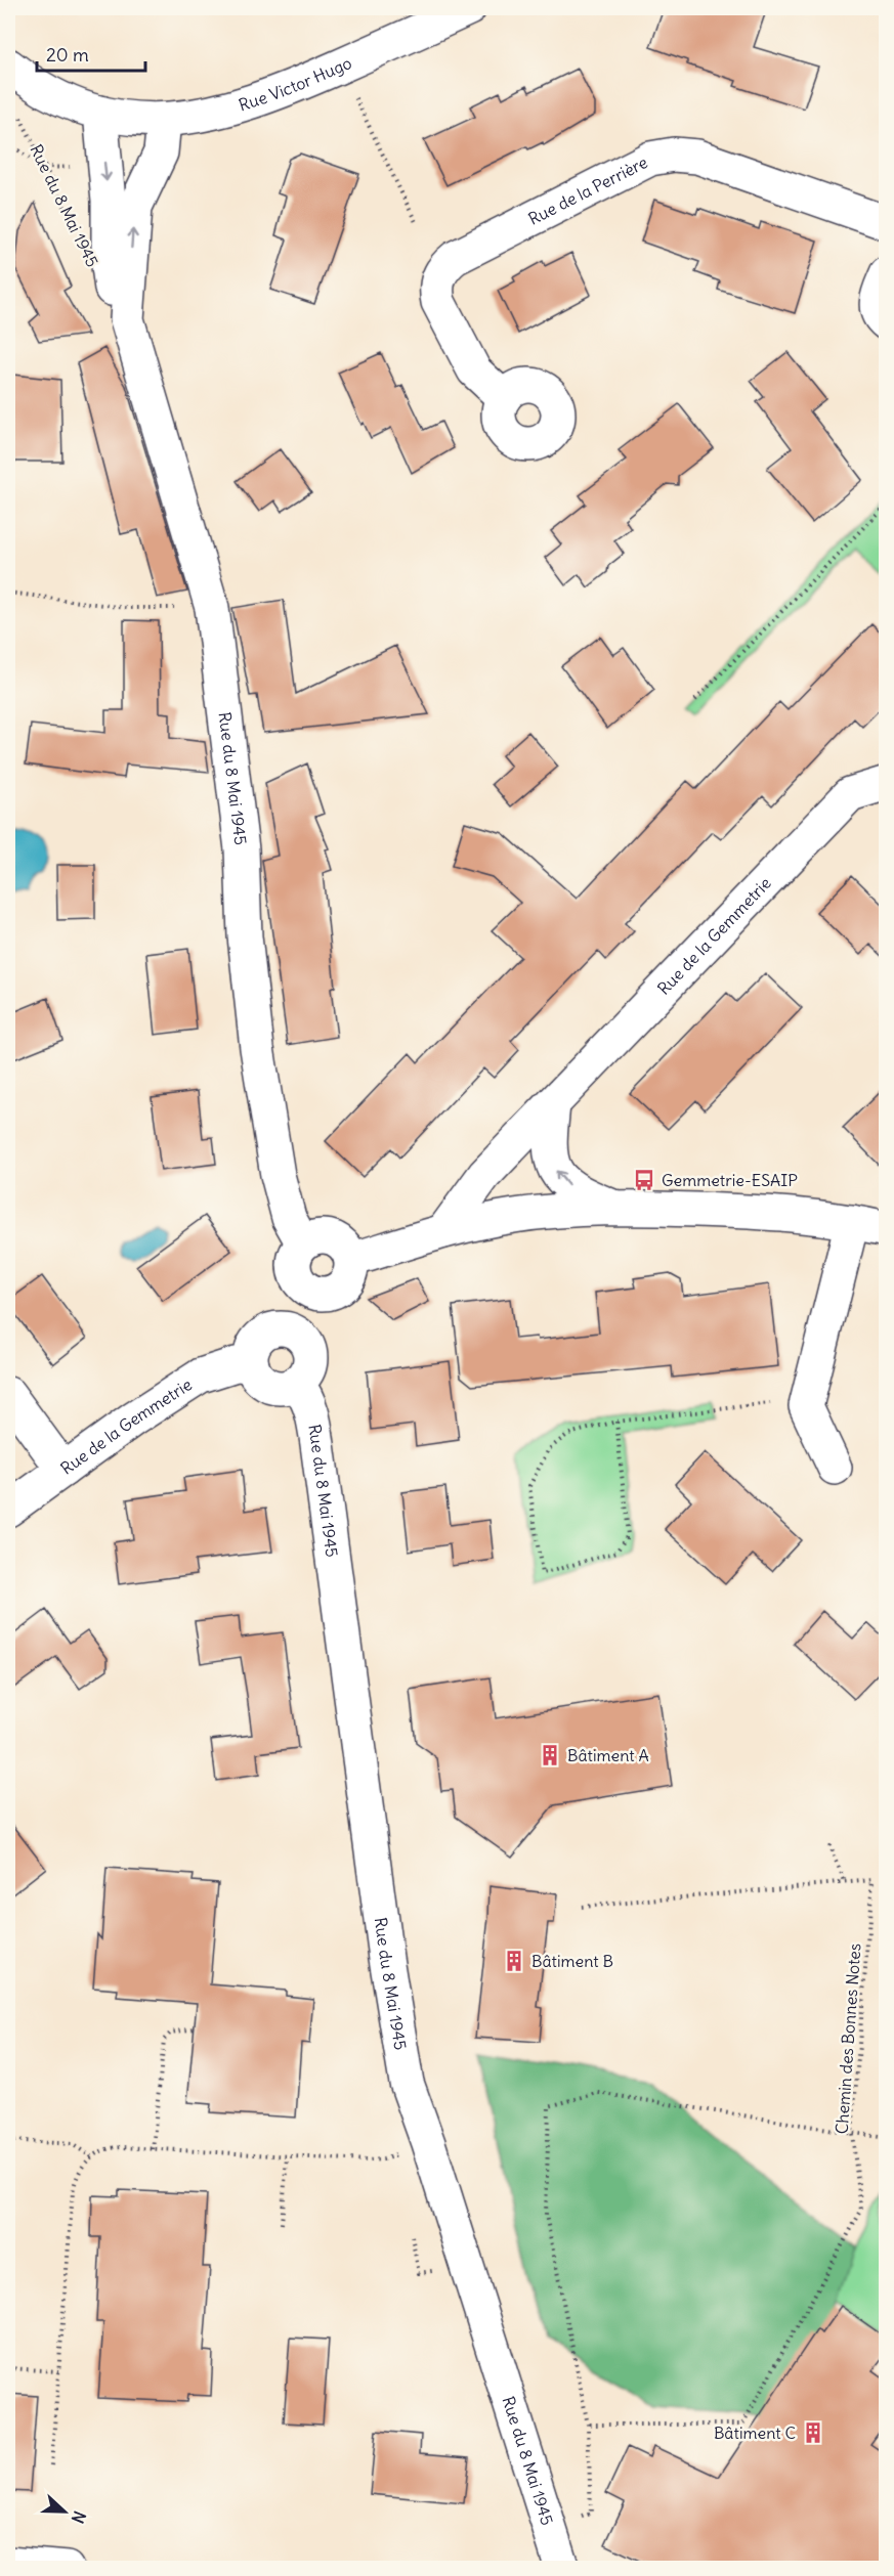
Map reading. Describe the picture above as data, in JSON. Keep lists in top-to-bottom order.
{
  "streets": {
    "street": [
      "Rue Victor Hugo",
      "Rue de la Perrière",
      "Rue du 8 Mai 1945",
      "Rue de la Gemmetrie"
    ],
    "path": ["Chemin des Bonnes Notes"]
  },
  "crossings": [
    ["Rue Victor Hugo", "Rue du 8 Mai 1945"],
    ["Rue du 8 Mai 1945", "Rue de la Gemmetrie"]
  ],
  "places": {
    "bus stop": ["Gemmetrie-ESAIP"],
    "building": ["Bâtiment A", "Bâtiment B", "Bâtiment C"]
  },
  "scale_bar": "20 m",
  "north": "right"
}
